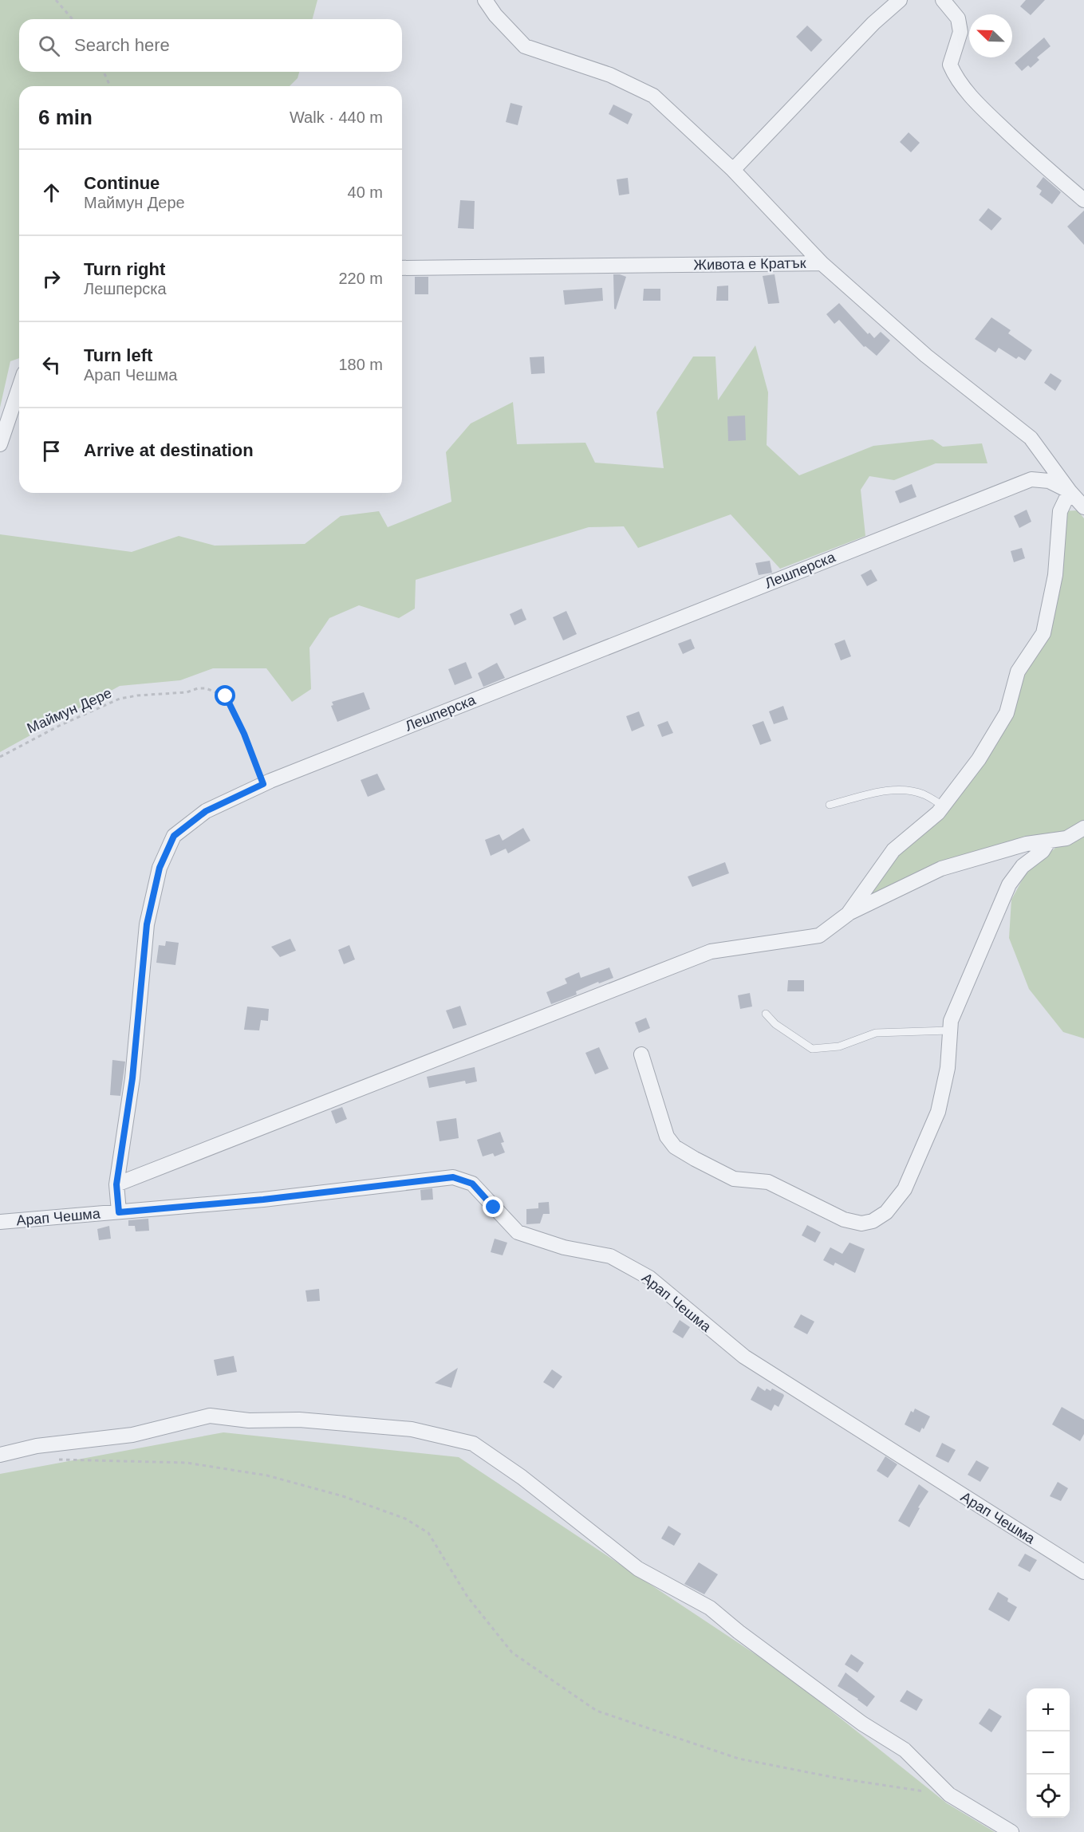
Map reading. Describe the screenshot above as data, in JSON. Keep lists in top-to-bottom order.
{
  "streets": {
    "street": ["Живота е Кратък", "Лешперска", "Арап Чешма"],
    "path": ["Маймун Дере"]
  },
  "crossings": [
    ["Живота е Кратък", "Лешперска"],
    ["Лешперска", "Маймун Дере"],
    ["Лешперска", "Арап Чешма"]
  ],
  "north": "top left",
  "page": {
    "search": "Search here",
    "heading": ["6 min", "Walk · 440 m"],
    "list": [
      ["Continue", "Маймун Дере", "40 m"],
      ["Turn right", "Лешперска", "220 m"],
      ["Turn left", "Арап Чешма", "180 m"],
      "Arrive at destination"
    ],
    "map_buttons": ["+", "−"]
  }
}
